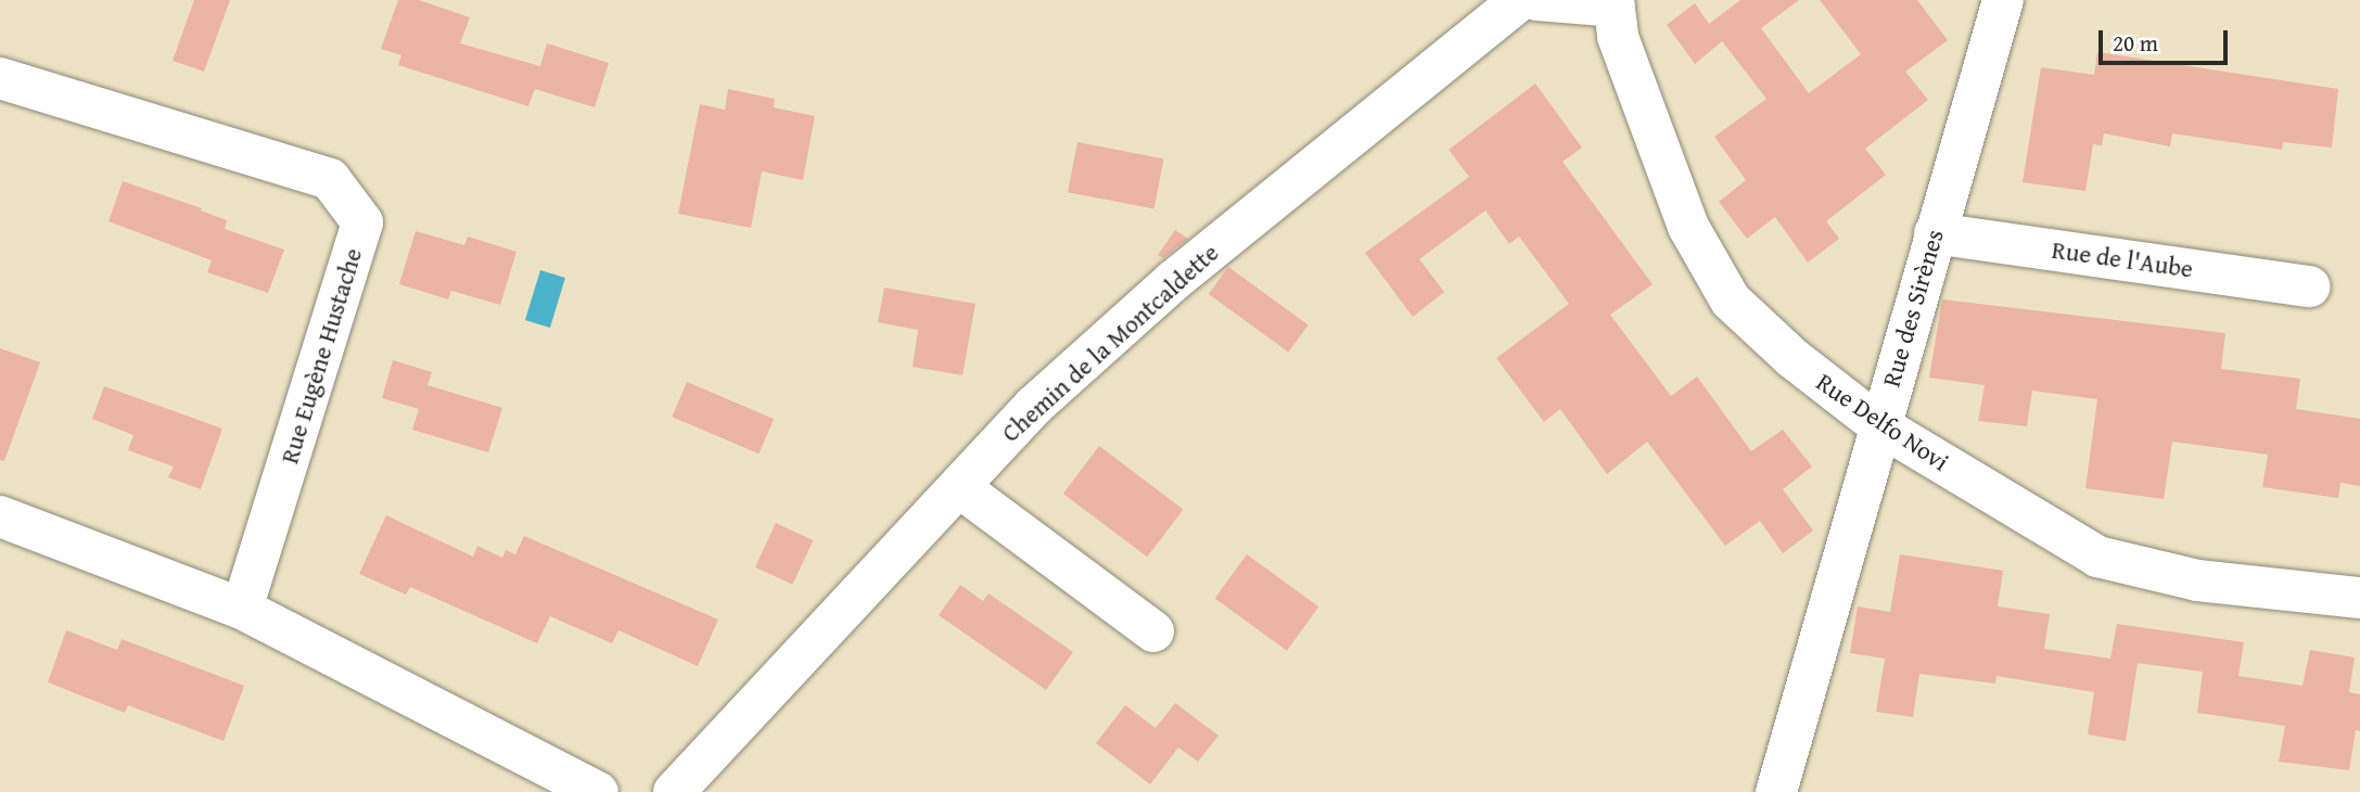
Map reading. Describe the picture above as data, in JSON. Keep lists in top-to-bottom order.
{
  "streets": {
    "street": [
      "Rue de l'Aube",
      "Rue des Sirènes",
      "Chemin de la Montcaldette",
      "Rue Eugène Hustache",
      "Rue Delfo Novi"
    ]
  },
  "crossings": [
    ["Rue de l'Aube", "Rue des Sirènes"],
    ["Rue des Sirènes", "Rue Delfo Novi"]
  ],
  "scale_bar": "20 m"
}
